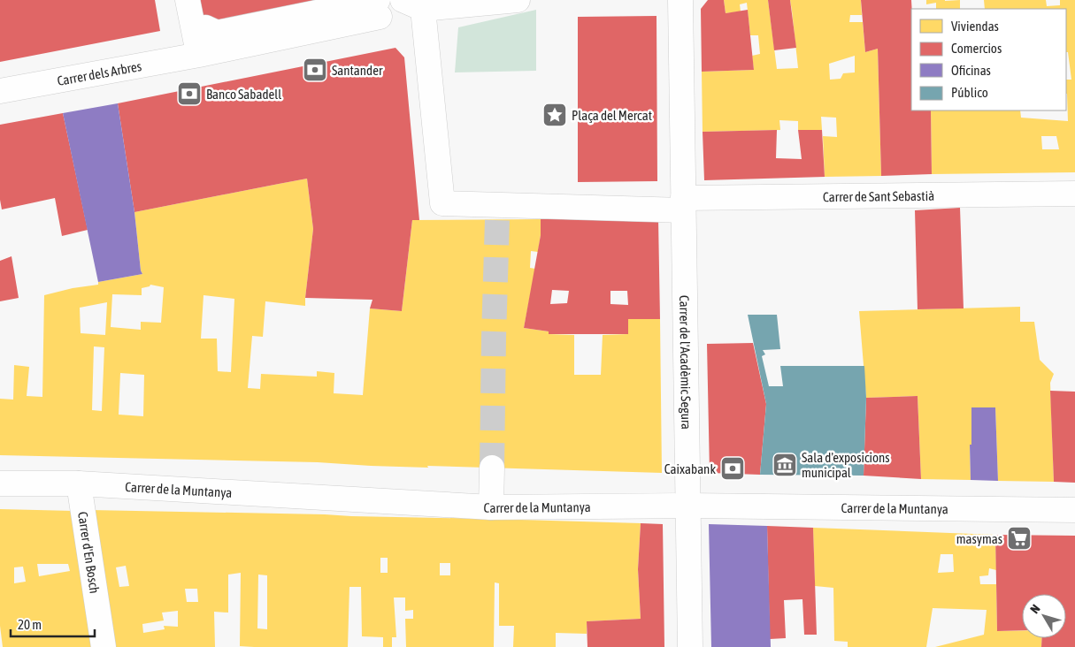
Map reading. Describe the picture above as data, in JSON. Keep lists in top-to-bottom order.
{
  "streets": {
    "street": [
      "Carrer dels Arbres",
      "Carrer de Sant Sebastià",
      "Carrer de l'Acadèmic Segura",
      "Carrer de la Muntanya",
      "Carrer d'En Bosch"
    ]
  },
  "crossings": [
    ["Carrer de Sant Sebastià", "Carrer de l'Acadèmic Segura"],
    ["Carrer de l'Acadèmic Segura", "Carrer de la Muntanya"],
    ["Carrer de la Muntanya", "Carrer d'En Bosch"]
  ],
  "places": {
    "bank": ["Santander", "Banco Sabadell", "Caixabank"],
    "place": ["Plaça del Mercat"],
    "museum": ["Sala d'exposicions municipal"],
    "supermarket": ["masymas"]
  },
  "legend": [
    "Viviendas",
    "Comercios",
    "Oficinas",
    "Público"
  ],
  "scale_bar": "20 m",
  "north": "top left"
}
